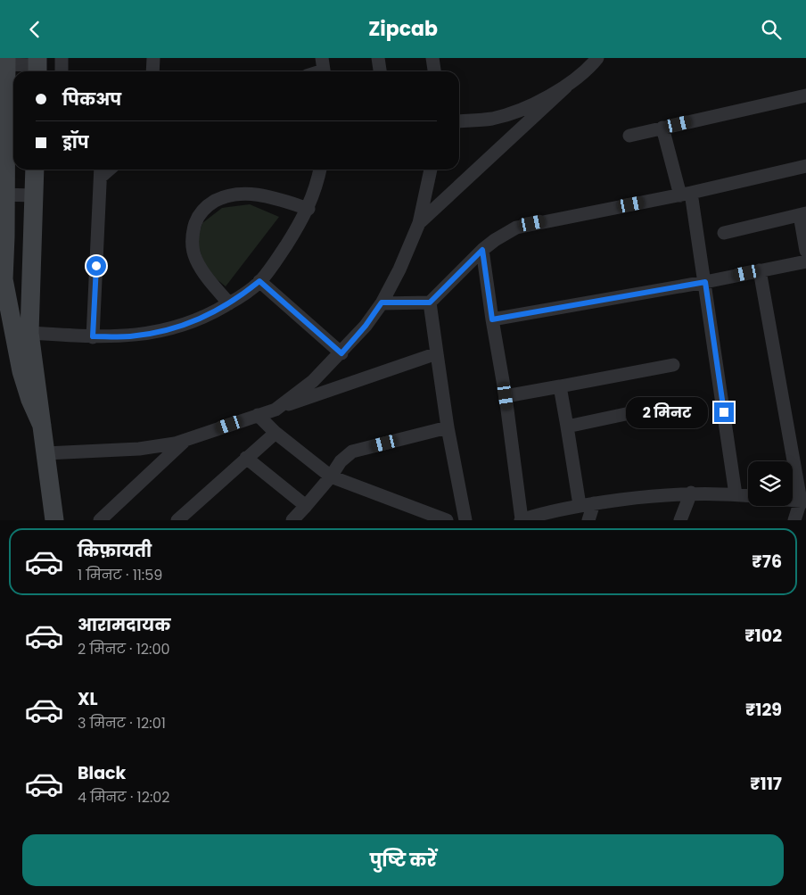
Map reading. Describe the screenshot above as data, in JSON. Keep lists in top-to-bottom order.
{
  "page": {
    "header": "Zipcab",
    "banner": ["पिकअप", "ड्रॉप"],
    "bubble": "2 मिनट",
    "list": [
      {
        "name": "किफ़ायती",
        "note": "1 मिनट · 11:59",
        "value": "₹76"
      },
      {
        "name": "आरामदायक",
        "note": "2 मिनट · 12:00",
        "value": "₹102"
      },
      {
        "name": "XL",
        "note": "3 मिनट · 12:01",
        "value": "₹129"
      },
      {
        "name": "Black",
        "note": "4 मिनट · 12:02",
        "value": "₹117"
      }
    ],
    "buttons": "पुष्टि करें"
  }
}
